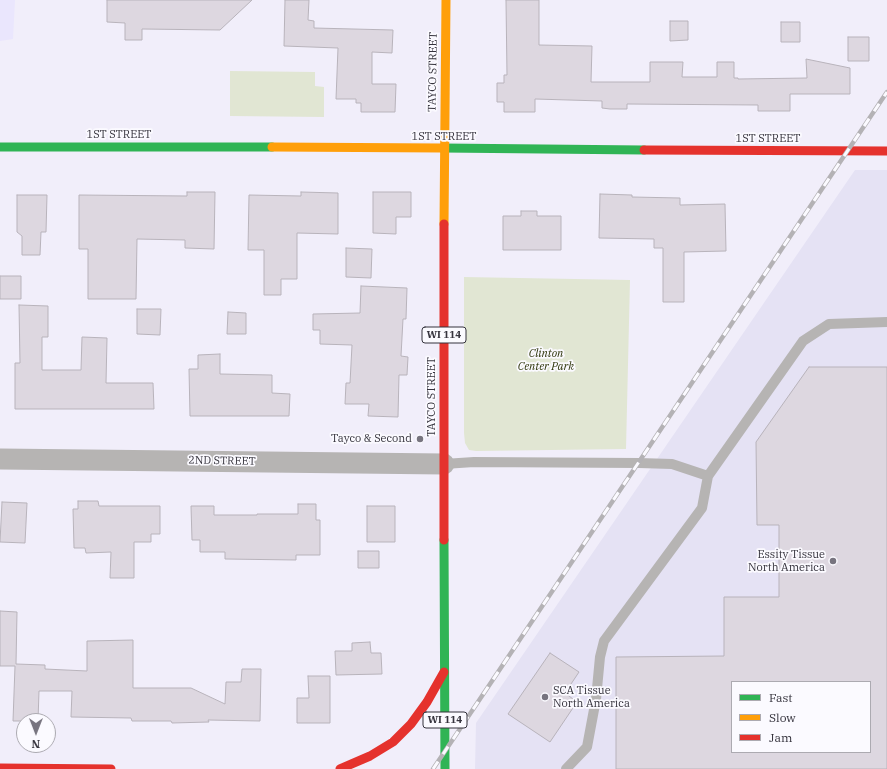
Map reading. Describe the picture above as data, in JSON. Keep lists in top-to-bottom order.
{
  "streets": {
    "main road": ["TAYCO STREET", "1ST STREET", "WI 114"],
    "street": ["2ND STREET"]
  },
  "crossings": [
    ["TAYCO STREET", "1ST STREET"],
    ["TAYCO STREET", "2ND STREET"]
  ],
  "parks": ["Clinton Center Park"],
  "places": ["Tayco & Second", "Essity Tissue North America", "SCA Tissue North America"],
  "legend": ["Fast", "Slow", "Jam"],
  "north": "bottom"
}
